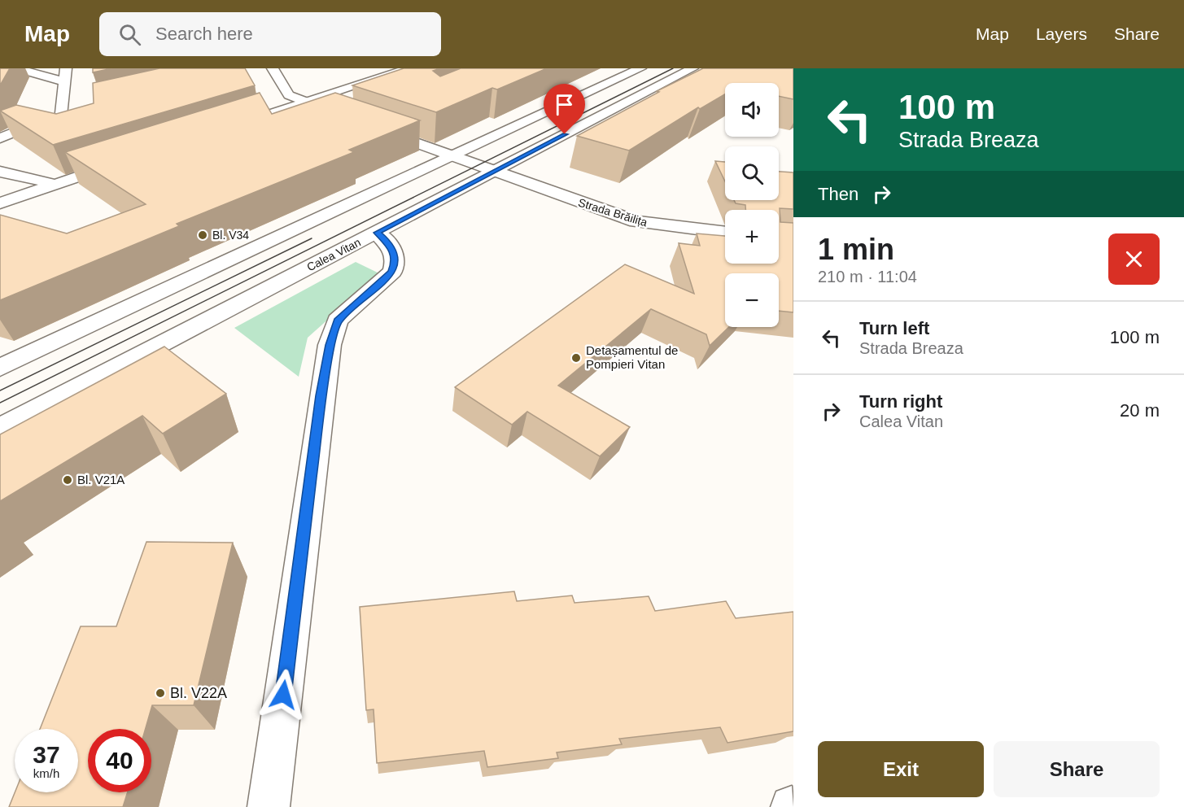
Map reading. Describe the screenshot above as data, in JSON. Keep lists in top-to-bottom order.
{
  "streets": {
    "street": ["Strada Brăilița", "Calea Vitan"]
  },
  "crossings": [
    ["Strada Brăilița", "Calea Vitan"]
  ],
  "places": [
    "Bl. V34",
    "Detașamentul de Pompieri Vitan",
    "Bl. V21A",
    "Bl. V22A"
  ],
  "page": {
    "header": "Map",
    "search": "Search here",
    "nav": ["Map", "Layers", "Share"],
    "turn": ["100 m", "Strada Breaza"],
    "map_buttons": ["+", "−"],
    "then": "Then",
    "heading": ["1 min", "210 m · 11:04"],
    "list": [
      {
        "name": "Turn left",
        "note": "Strada Breaza",
        "value": "100 m"
      },
      {
        "name": "Turn right",
        "note": "Calea Vitan",
        "value": "20 m"
      }
    ],
    "speed": "37 km/h",
    "limit": "40",
    "buttons": ["Exit", "Share"]
  }
}
